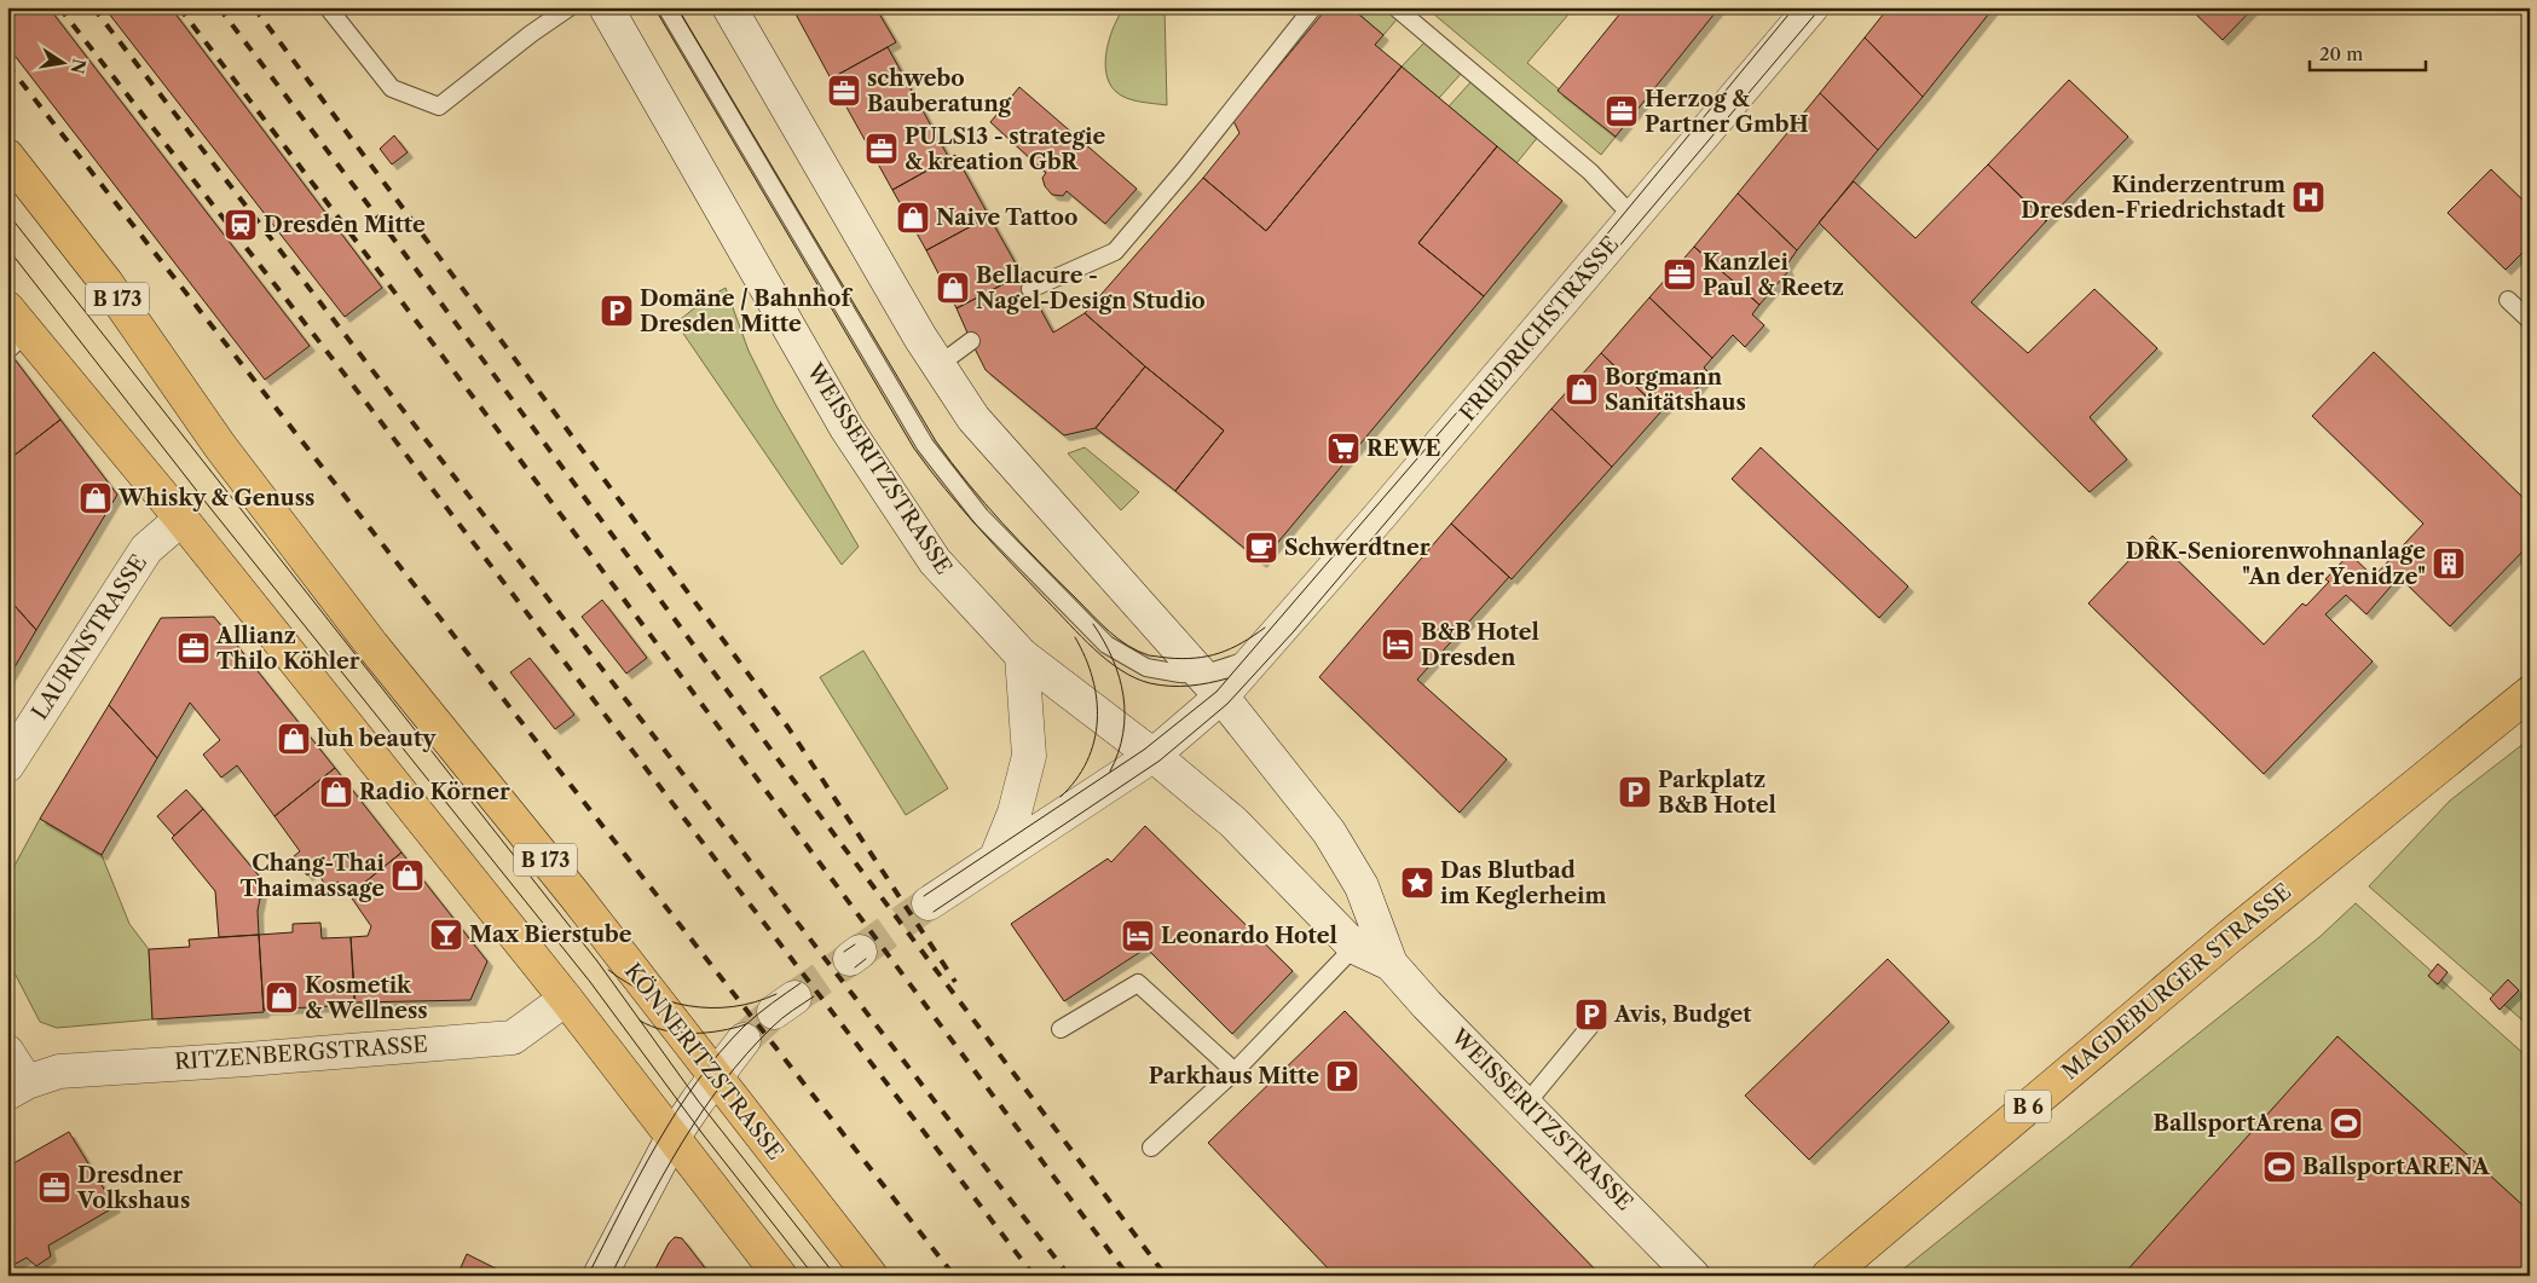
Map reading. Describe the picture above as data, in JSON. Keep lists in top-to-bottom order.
{
  "streets": {
    "main road": [
      "B 173",
      "FRIEDRICHSTRASSE",
      "WEISSERITZSTRASSE",
      "LAURINSTRASSE",
      "MAGDEBURGER STRASSE",
      "RITZENBERGSTRASSE",
      "KÖNNERITZSTRASSE",
      "B 6"
    ]
  },
  "crossings": [
    ["FRIEDRICHSTRASSE", "WEISSERITZSTRASSE"]
  ],
  "places": {
    "office": [
      "schwebo Bauberatung",
      "Herzog & Partner GmbH",
      "PULS13 - strategie & kreation GbR",
      "Kanzlei Paul & Reetz",
      "Allianz Thilo Köhler",
      "Dresdner Volkshaus"
    ],
    "hospital": ["Kinderzentrum Dresden-Friedrichstadt"],
    "shop": [
      "Naive Tattoo",
      "Bellacure - Nagel-Design Studio",
      "Borgmann Sanitätshaus",
      "Whisky & Genuss",
      "luh beauty",
      "Radio Körner",
      "Chang-Thai Thaimassage",
      "Kosmetik & Wellness"
    ],
    "station": ["Dresden Mitte"],
    "parking": [
      "Domäne / Bahnhof Dresden Mitte",
      "Parkplatz B&B Hotel",
      "Avis, Budget",
      "Parkhaus Mitte"
    ],
    "supermarket": ["REWE"],
    "cafe": ["Schwerdtner"],
    "building": ["DRK-Seniorenwohnanlage \"An der Yenidze\""],
    "hotel": ["B&B Hotel Dresden", "Leonardo Hotel"],
    "place": ["Das Blutbad im Keglerheim"],
    "bar": ["Max Bierstube"],
    "sports": ["BallsportArena", "BallsportARENA"]
  },
  "scale_bar": "20 m",
  "north": "right"
}
